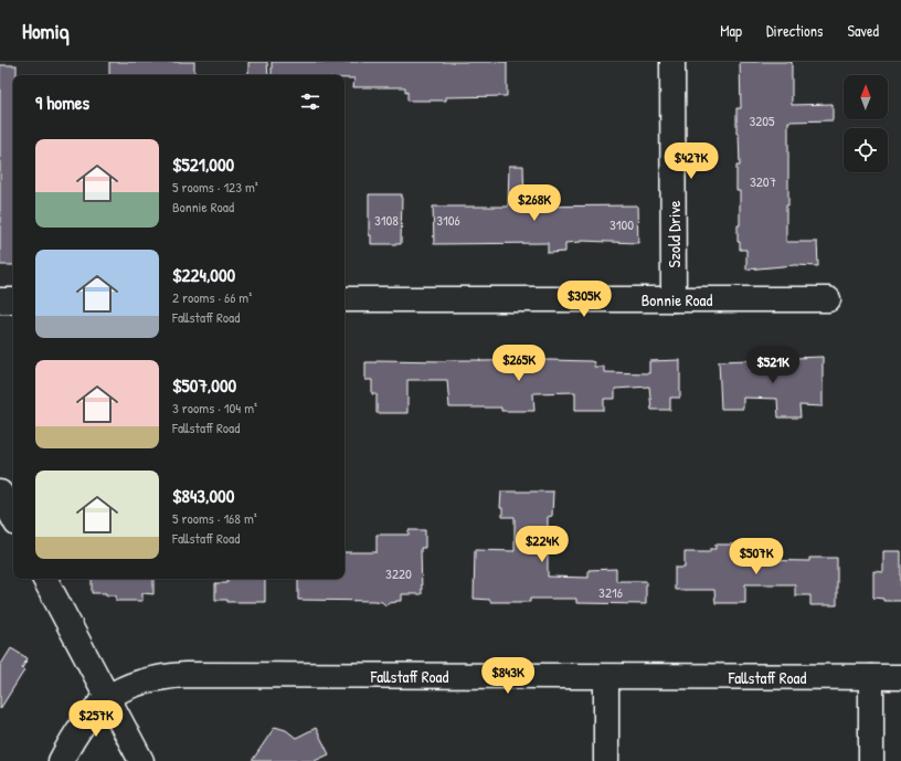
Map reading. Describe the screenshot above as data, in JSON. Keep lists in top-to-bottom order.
{
  "streets": {
    "street": ["Szold Drive", "Bonnie Road", "Fallstaff Road"]
  },
  "crossings": [
    ["Szold Drive", "Bonnie Road"]
  ],
  "house_numbers": [
    "3205",
    "3207",
    "3108",
    "3106",
    "3100",
    "3220",
    "3216"
  ],
  "north": "top",
  "page": {
    "header": "Homiq",
    "nav": ["Map", "Directions", "Saved"],
    "heading": "9 homes",
    "list": [
      {
        "name": "$521,000",
        "note": "5 rooms · 123 m² · Bonnie Road"
      },
      {
        "name": "$224,000",
        "note": "2 rooms · 66 m² · Fallstaff Road"
      },
      {
        "name": "$507,000",
        "note": "3 rooms · 104 m² · Fallstaff Road"
      },
      {
        "name": "$843,000",
        "note": "5 rooms · 168 m² · Fallstaff Road"
      }
    ],
    "price": [
      "$427K",
      "$268K",
      "$305K",
      "$265K",
      "$521K",
      "$224K",
      "$507K",
      "$843K",
      "$257K"
    ]
  }
}
